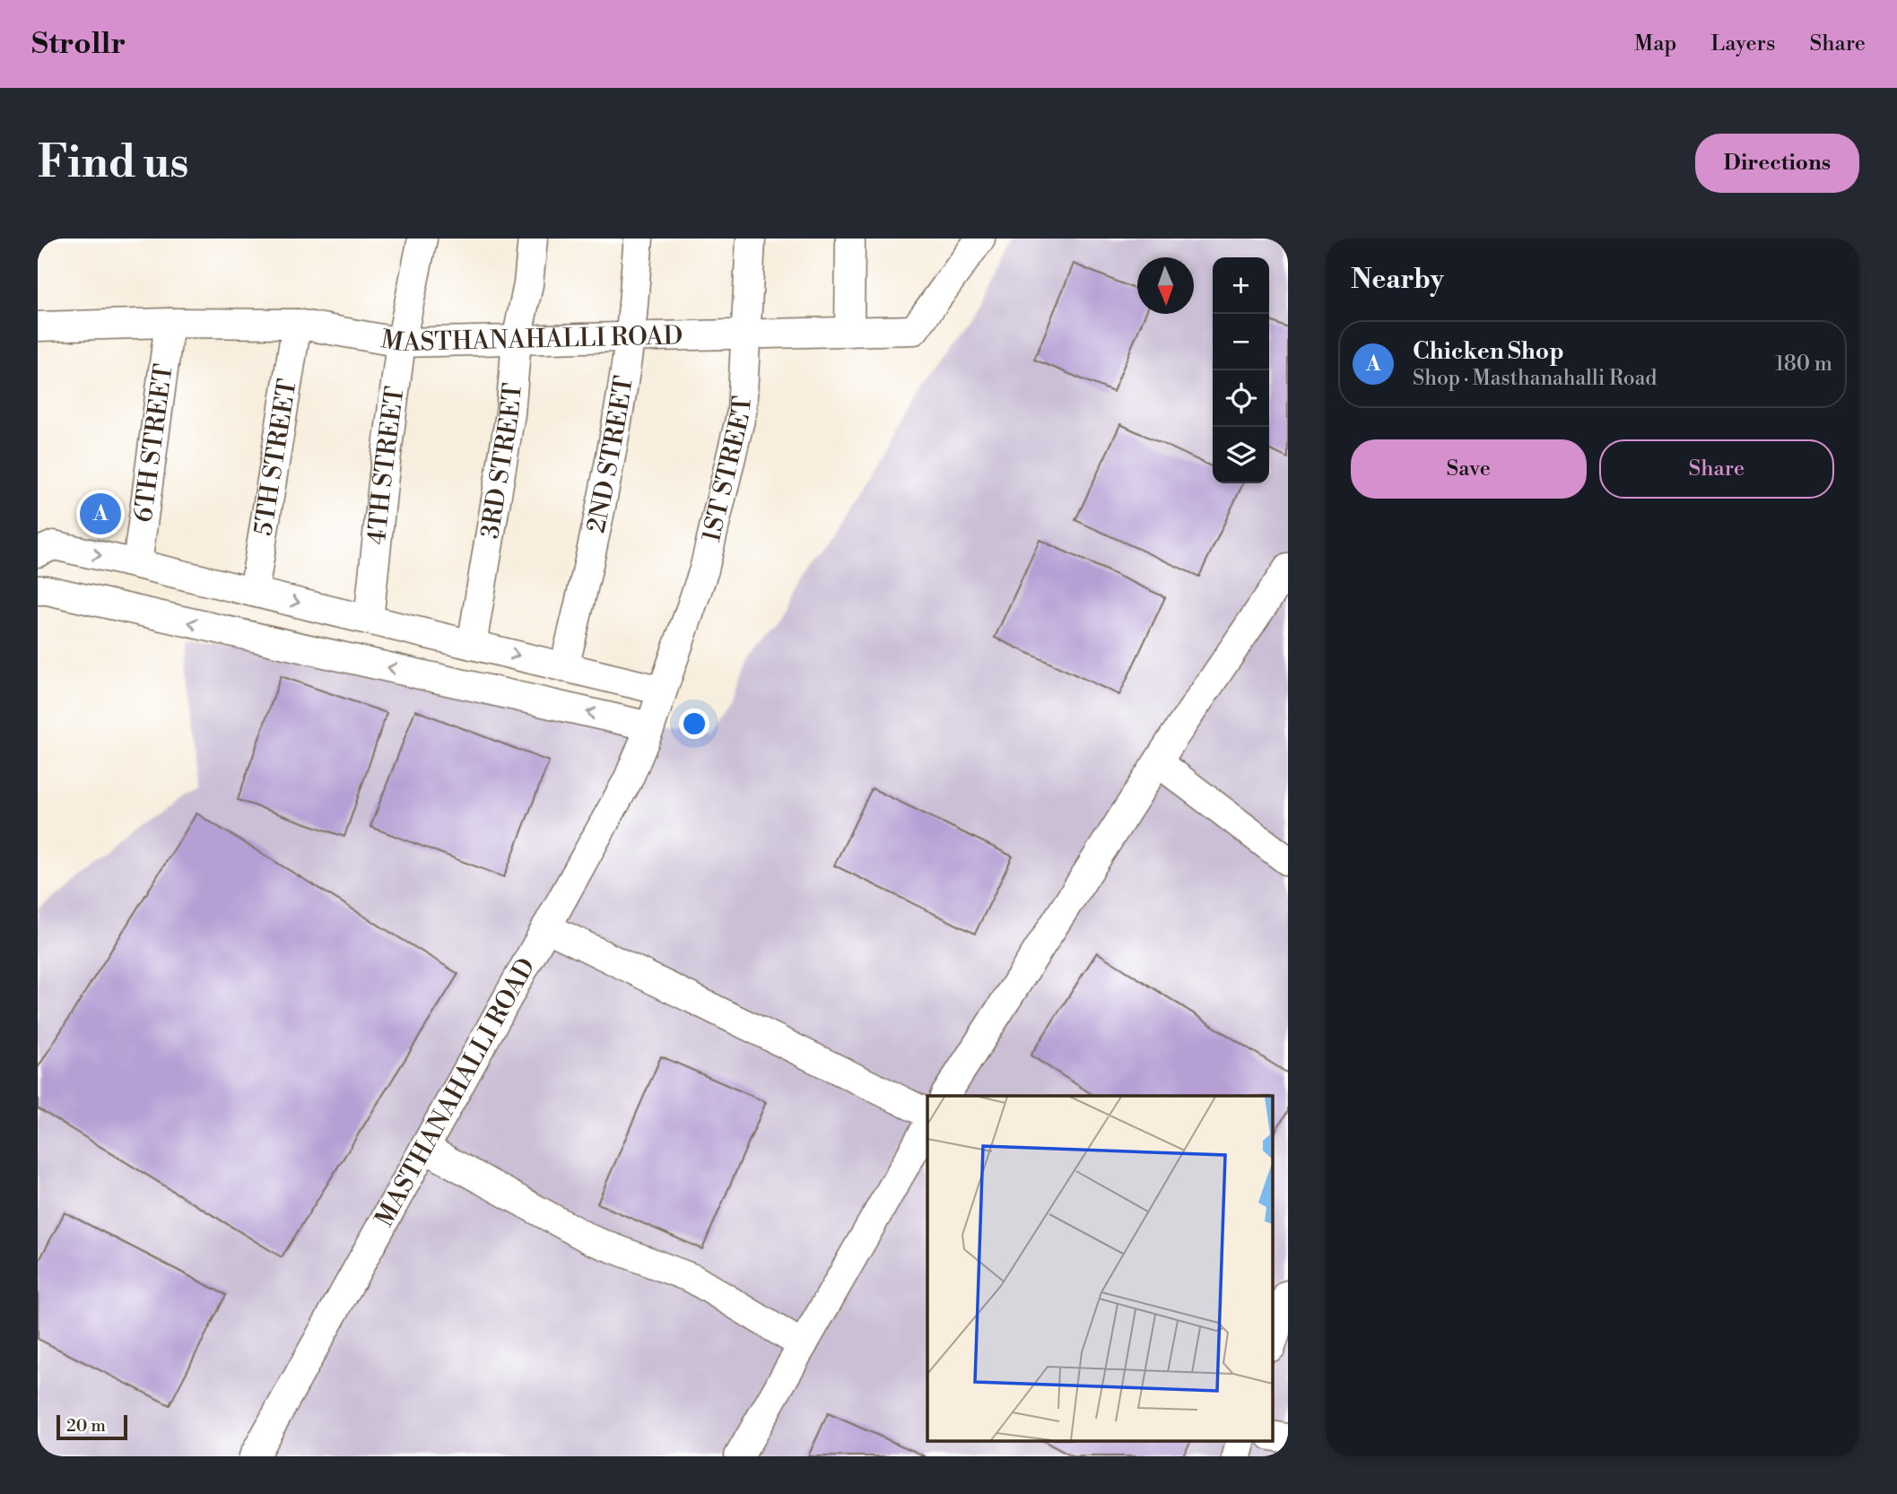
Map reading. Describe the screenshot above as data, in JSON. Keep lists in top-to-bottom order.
{
  "streets": {
    "street": [
      "MASTHANAHALLI ROAD",
      "6TH STREET",
      "2ND STREET",
      "5TH STREET",
      "3RD STREET",
      "4TH STREET",
      "1ST STREET"
    ]
  },
  "crossings": [
    ["MASTHANAHALLI ROAD", "6TH STREET"],
    ["MASTHANAHALLI ROAD", "2ND STREET"],
    ["MASTHANAHALLI ROAD", "5TH STREET"],
    ["MASTHANAHALLI ROAD", "3RD STREET"],
    ["MASTHANAHALLI ROAD", "4TH STREET"],
    ["MASTHANAHALLI ROAD", "1ST STREET"]
  ],
  "scale_bar": "20 m",
  "north": "bottom",
  "page": {
    "header": "Strollr",
    "nav": ["Map", "Layers", "Share"],
    "buttons": [
      "Directions",
      ["Save", "Share"]
    ],
    "title": "Find us",
    "heading": "Nearby",
    "map_buttons": ["+", "−"],
    "list": [
      {
        "mark": "A",
        "name": "Chicken Shop",
        "note": "Shop · Masthanahalli Road",
        "value": "180 m"
      }
    ],
    "pins": "A",
    "scale": "20 m"
  }
}
